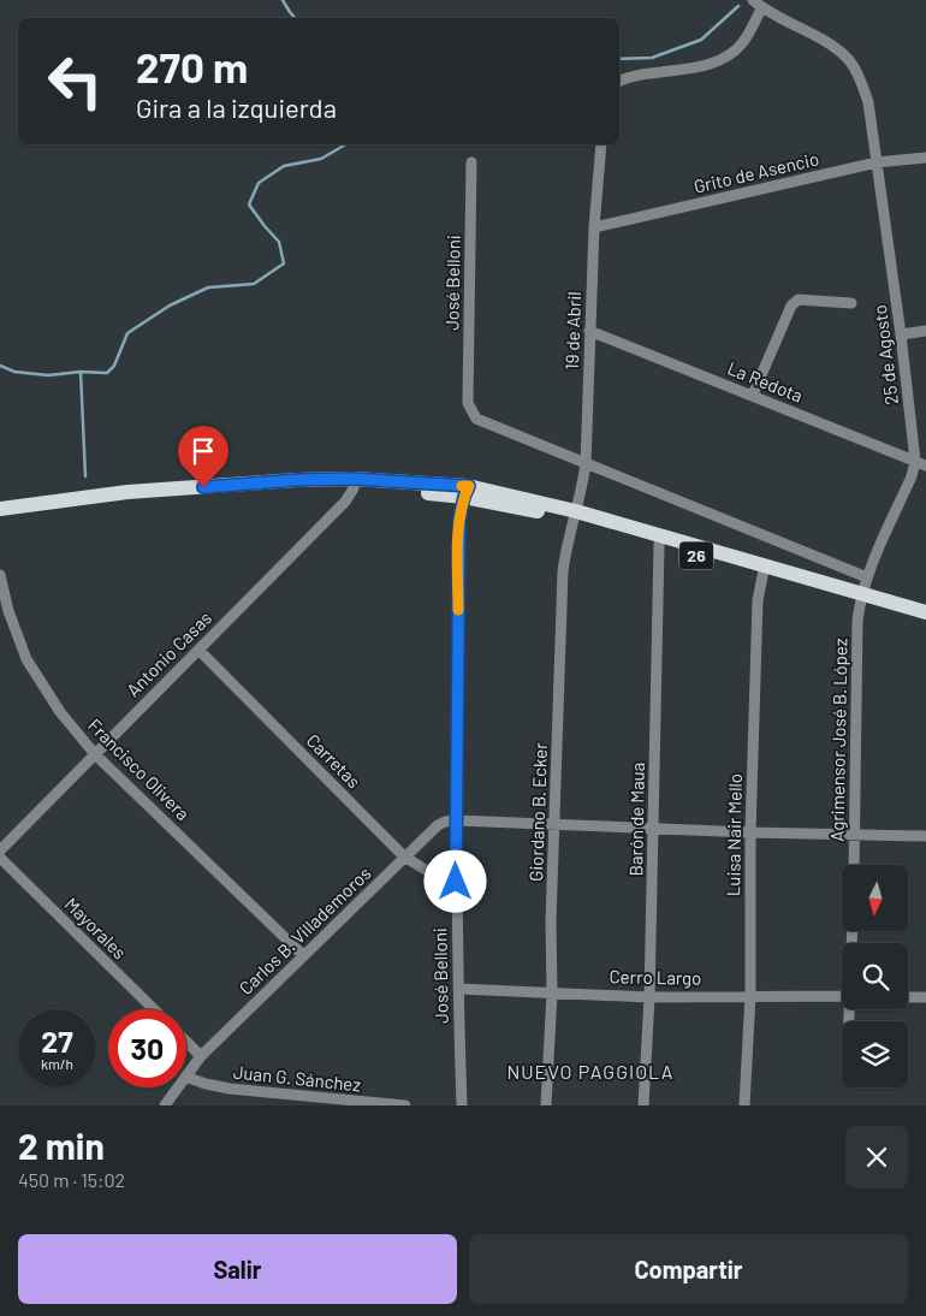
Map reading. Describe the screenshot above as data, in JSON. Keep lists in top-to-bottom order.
{
  "streets": {
    "main road": ["26"],
    "street": [
      "Grito de Asencio",
      "José Belloni",
      "19 de Abril",
      "25 de Agosto",
      "La Redota",
      "Antonio Casas",
      "Agrimensor José B. López",
      "Carretas",
      "Francisco Olivera",
      "Giordano B. Ecker",
      "Barón de Maua",
      "Luisa Nair Mello",
      "Mayorales",
      "Carlos B. Villademoros",
      "Cerro Largo",
      "Juan G. Sánchez"
    ]
  },
  "crossings": [
    ["Grito de Asencio", "19 de Abril"],
    ["Grito de Asencio", "25 de Agosto"],
    ["José Belloni", "19 de Abril"],
    ["José Belloni", "26"],
    ["José Belloni", "Carretas"],
    ["José Belloni", "Carlos B. Villademoros"],
    ["José Belloni", "Cerro Largo"],
    ["19 de Abril", "La Redota"],
    ["19 de Abril", "26"],
    ["19 de Abril", "Giordano B. Ecker"],
    ["25 de Agosto", "La Redota"],
    ["25 de Agosto", "26"],
    ["25 de Agosto", "Agrimensor José B. López"],
    ["26", "Antonio Casas"],
    ["26", "Agrimensor José B. López"],
    ["26", "Giordano B. Ecker"],
    ["26", "Barón de Maua"],
    ["26", "Luisa Nair Mello"],
    ["Antonio Casas", "Carretas"],
    ["Antonio Casas", "Francisco Olivera"],
    ["Carretas", "Carlos B. Villademoros"],
    ["Francisco Olivera", "Carlos B. Villademoros"],
    ["Giordano B. Ecker", "Cerro Largo"],
    ["Barón de Maua", "Cerro Largo"],
    ["Luisa Nair Mello", "Cerro Largo"]
  ],
  "districts": ["NUEVO PAGGIOLA"],
  "north": "bottom",
  "page": {
    "turn": ["270 m", "Gira a la izquierda"],
    "speed": "27 km/h",
    "limit": "30",
    "heading": ["2 min", "450 m · 15:02"],
    "buttons": ["Salir", "Compartir"]
  }
}
